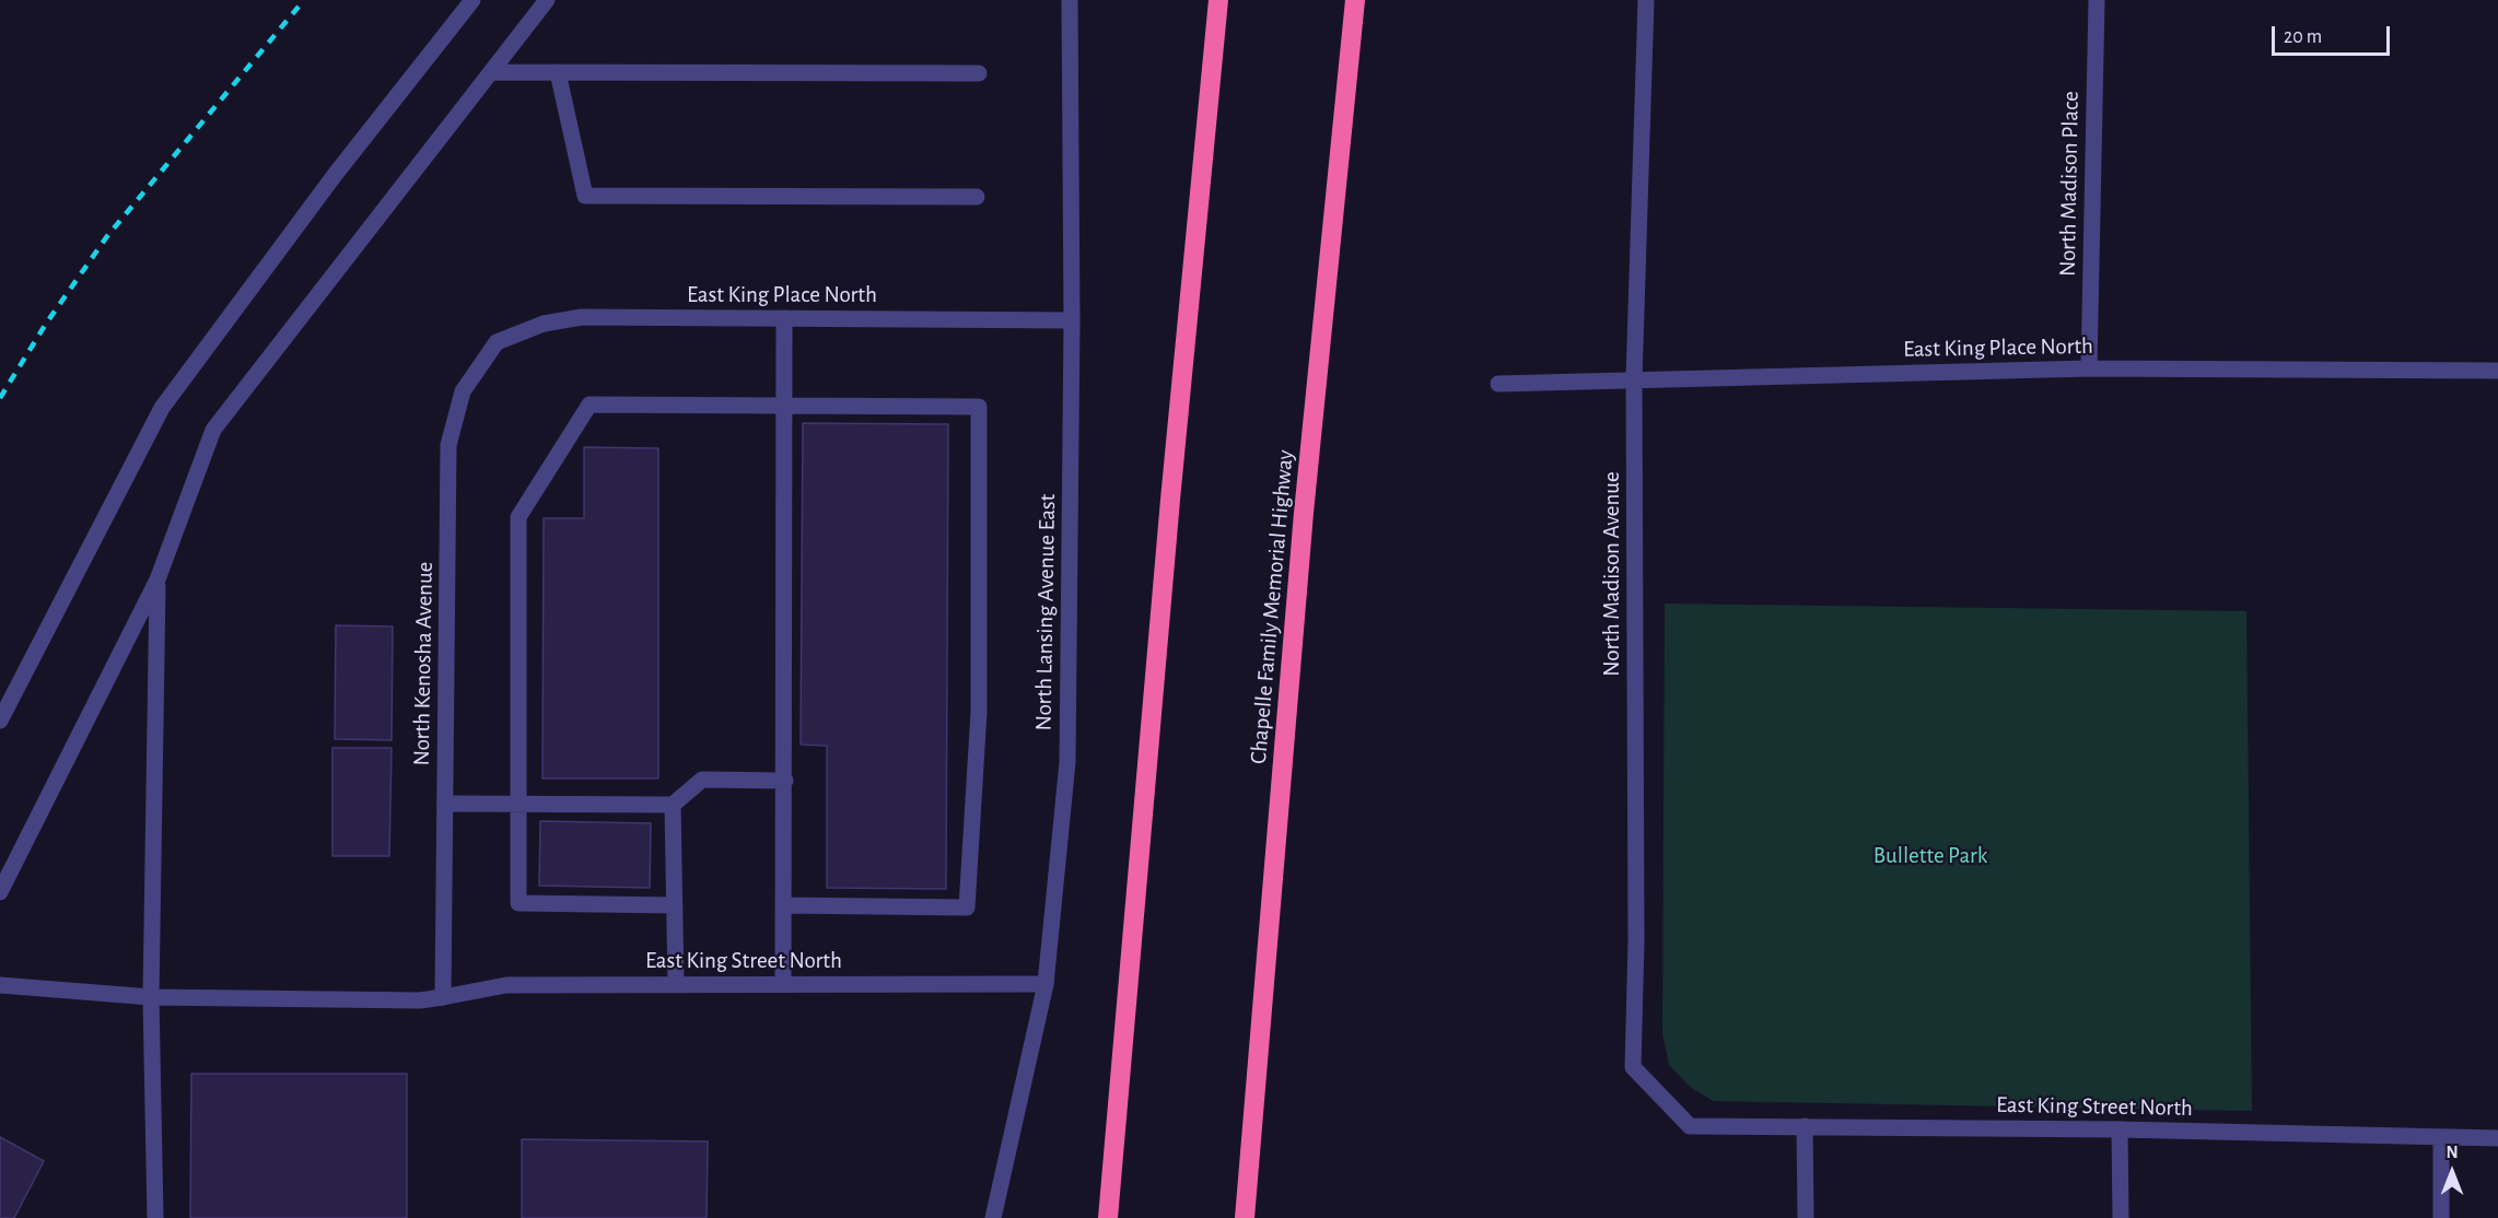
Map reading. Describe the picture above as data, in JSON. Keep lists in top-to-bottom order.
{
  "streets": {
    "highway": ["Chapelle Family Memorial Highway"],
    "street": [
      "North Madison Place",
      "East King Place North",
      "North Madison Avenue",
      "North Lansing Avenue East",
      "North Kenosha Avenue",
      "East King Street North"
    ]
  },
  "crossings": [
    ["North Madison Place", "East King Place North"],
    ["East King Place North", "North Madison Avenue"],
    ["East King Place North", "North Lansing Avenue East"],
    ["East King Place North", "North Kenosha Avenue"],
    ["North Madison Avenue", "East King Street North"],
    ["North Lansing Avenue East", "East King Street North"],
    ["North Kenosha Avenue", "East King Street North"]
  ],
  "parks": ["Bullette Park"],
  "scale_bar": "20 m",
  "north": "top"
}
